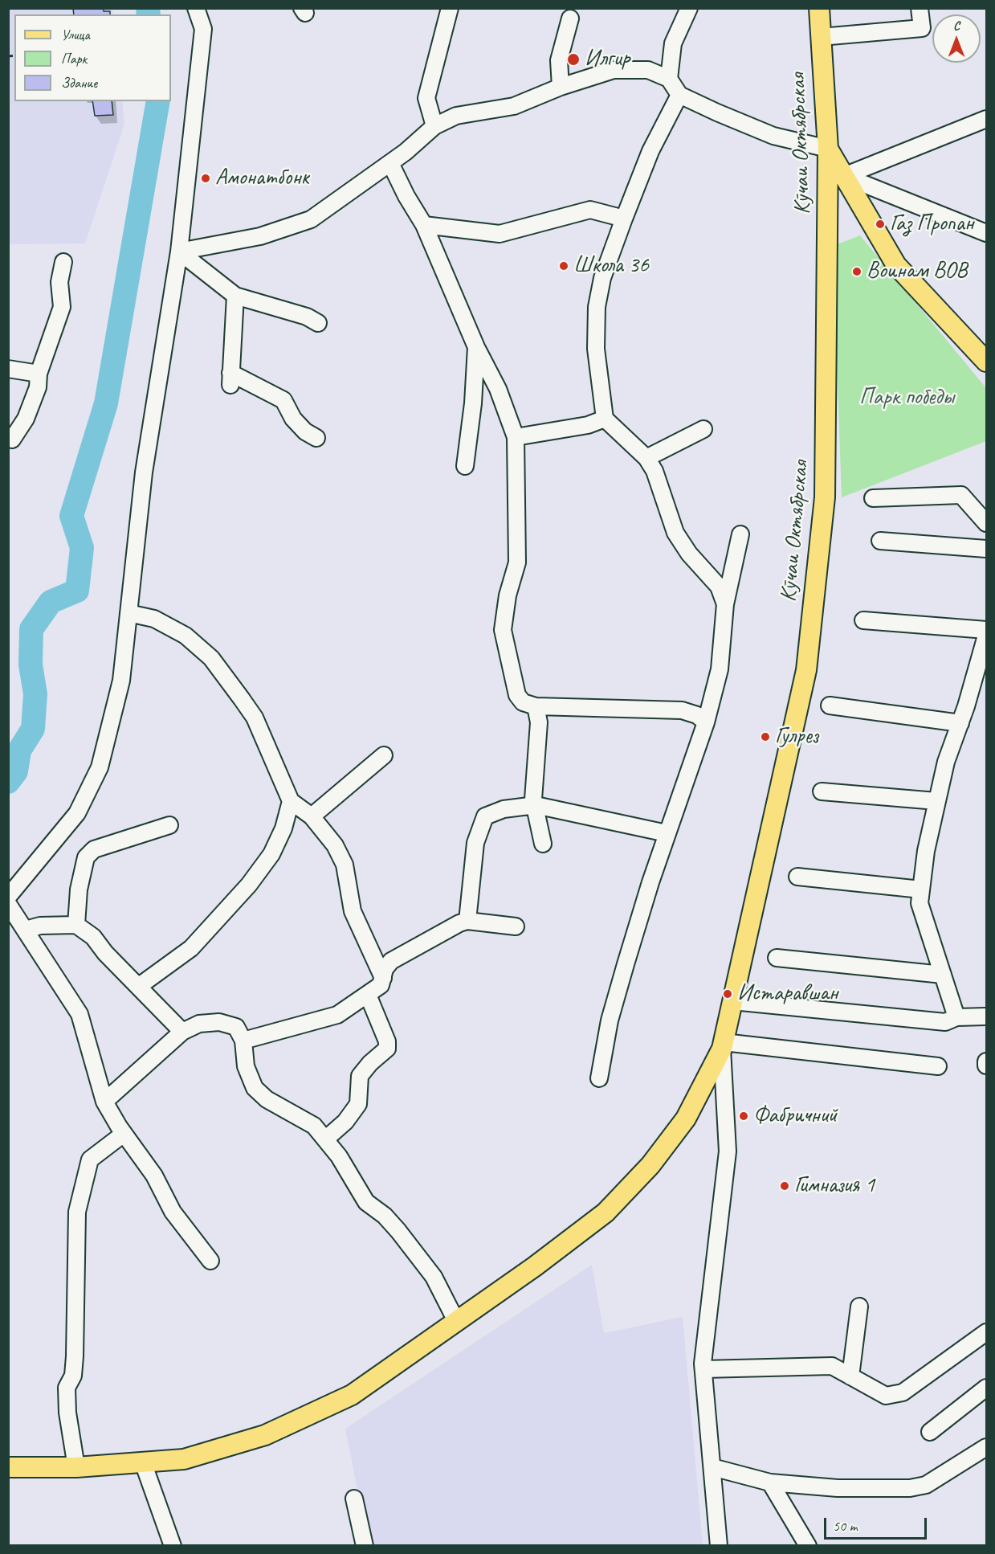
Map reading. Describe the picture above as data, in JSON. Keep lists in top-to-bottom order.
{
  "streets": {
    "main road": ["Кӯчаи Октябрская"]
  },
  "parks": ["Парк победы"],
  "places": [
    "Илгир",
    "Амонатбонк",
    "Газ Пропан",
    "Школа 36",
    "Воинам ВОВ",
    "Гулрез",
    "Истаравшан",
    "Фабричний",
    "Гимназия 1"
  ],
  "legend": ["Улица", "Парк", "Здание"],
  "scale_bar": "50 m",
  "north": "top"
}
